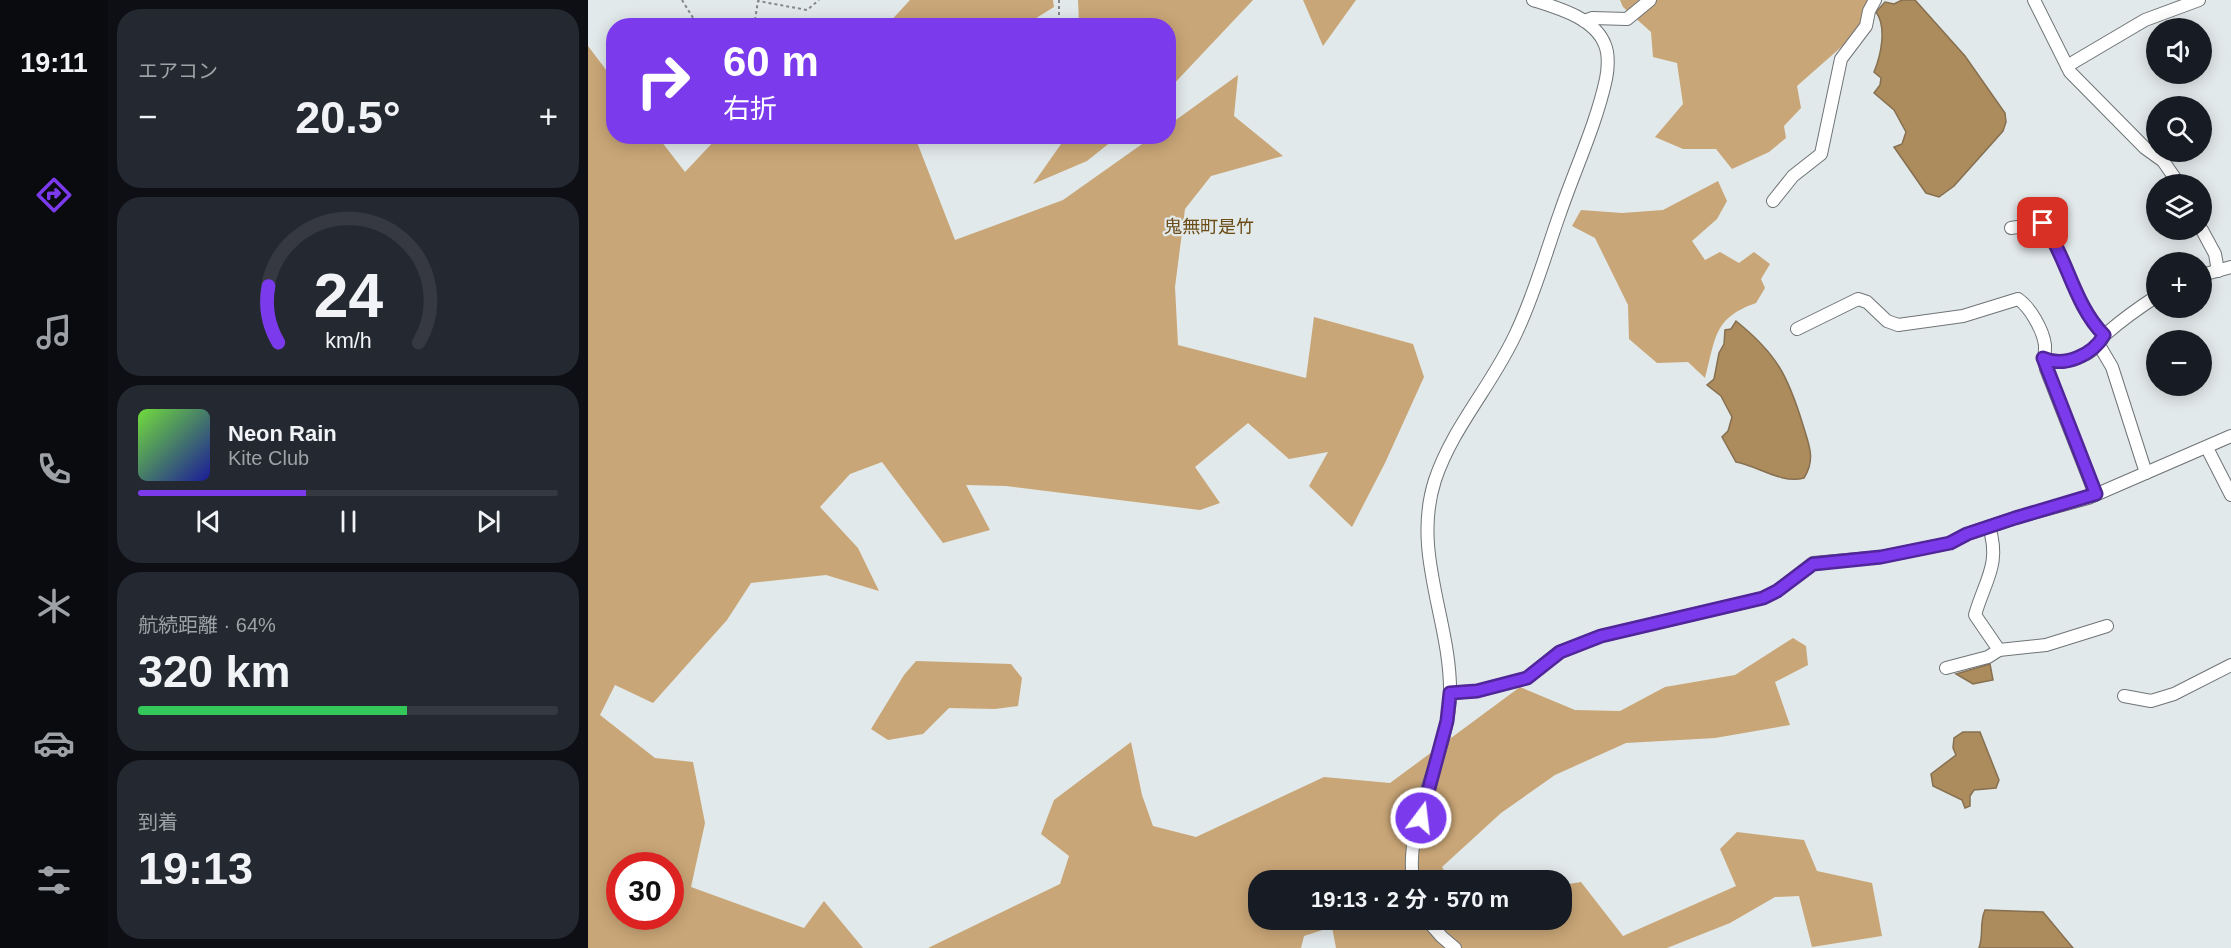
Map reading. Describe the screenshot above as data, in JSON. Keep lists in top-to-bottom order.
{
  "districts": ["鬼無町是竹"],
  "page": {
    "tabs": "19:11",
    "tile": [
      "エアコン",
      ["航続距離 · 64%", "320 km"],
      ["到着", "19:13"]
    ],
    "map_buttons": ["+", "−"],
    "turn": ["60 m", "右折"],
    "heat": ["−", "20.5°", "+"],
    "song": ["Neon Rain", "Kite Club"],
    "limit": "30",
    "trip": "19:13 · 2 分 · 570 m",
    "gauge": ["24", "km/h"]
  }
}
